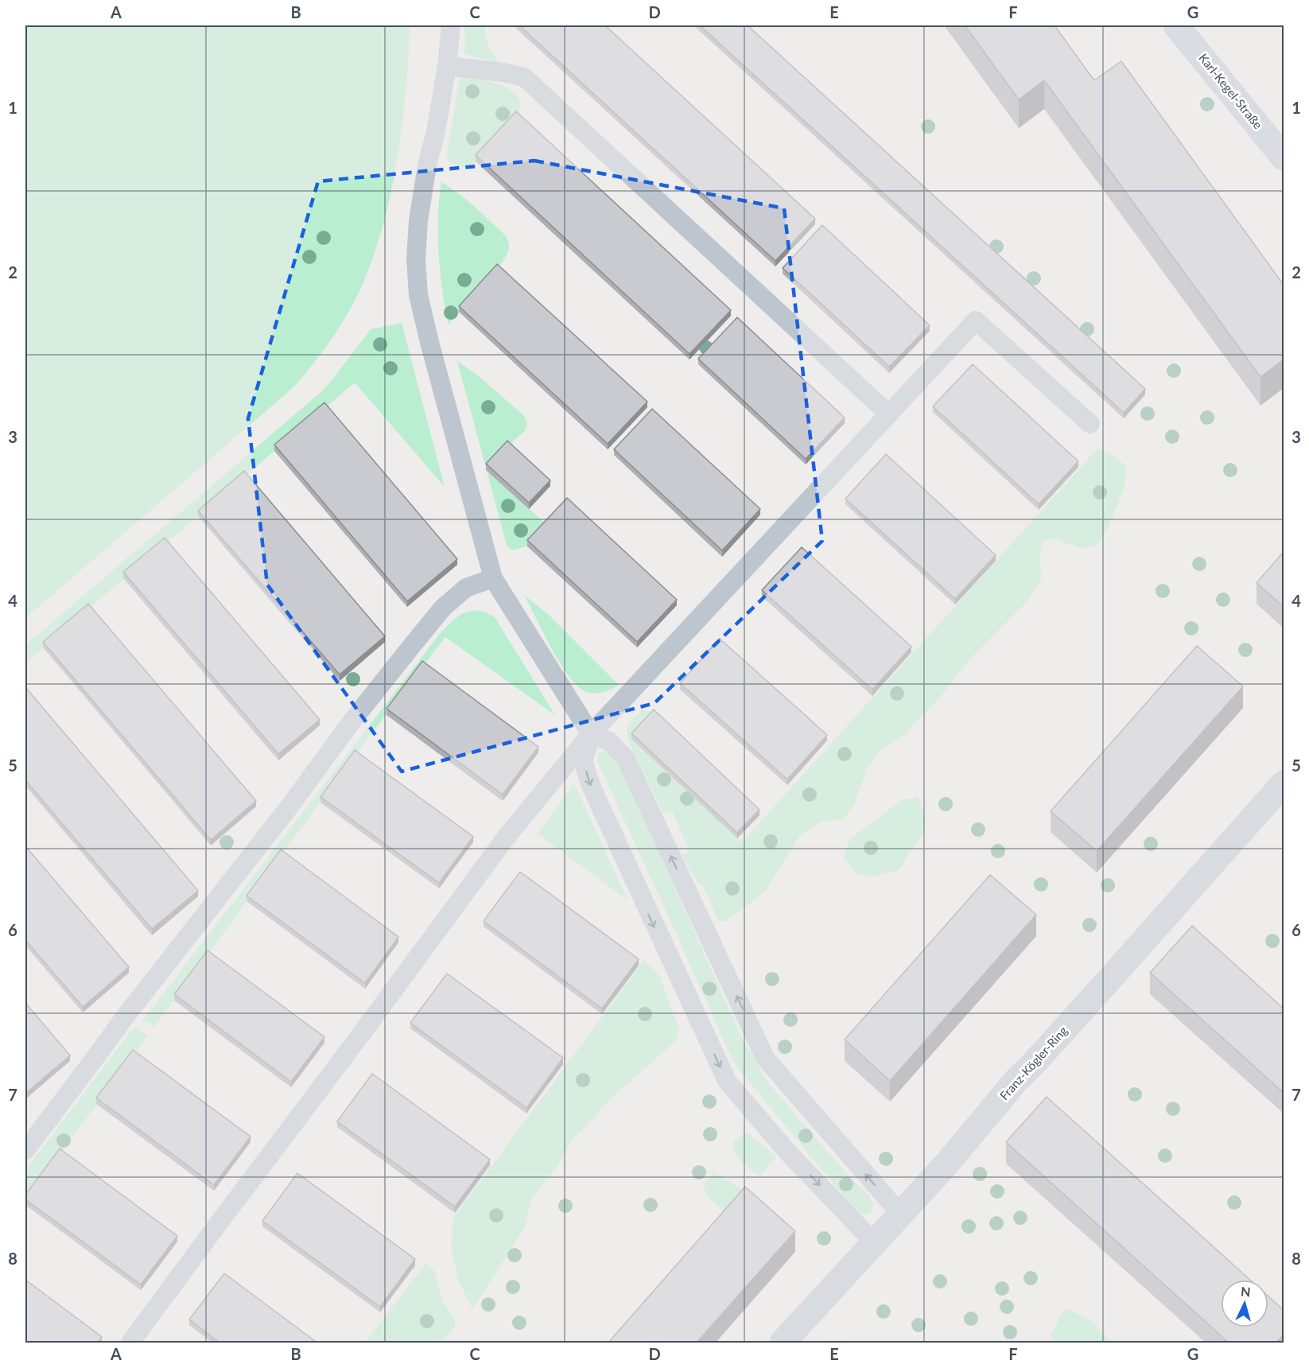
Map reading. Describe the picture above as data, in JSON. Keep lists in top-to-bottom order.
{
  "streets": {
    "street": ["Karl-Kegel-Straße", "Franz-Kögler-Ring"]
  },
  "north": "top",
  "grid": {
    "columns": [
      "A",
      "B",
      "C",
      "D",
      "E",
      "F",
      "G"
    ],
    "rows": [
      "1",
      "2",
      "3",
      "4",
      "5",
      "6",
      "7",
      "8"
    ]
  }
}
